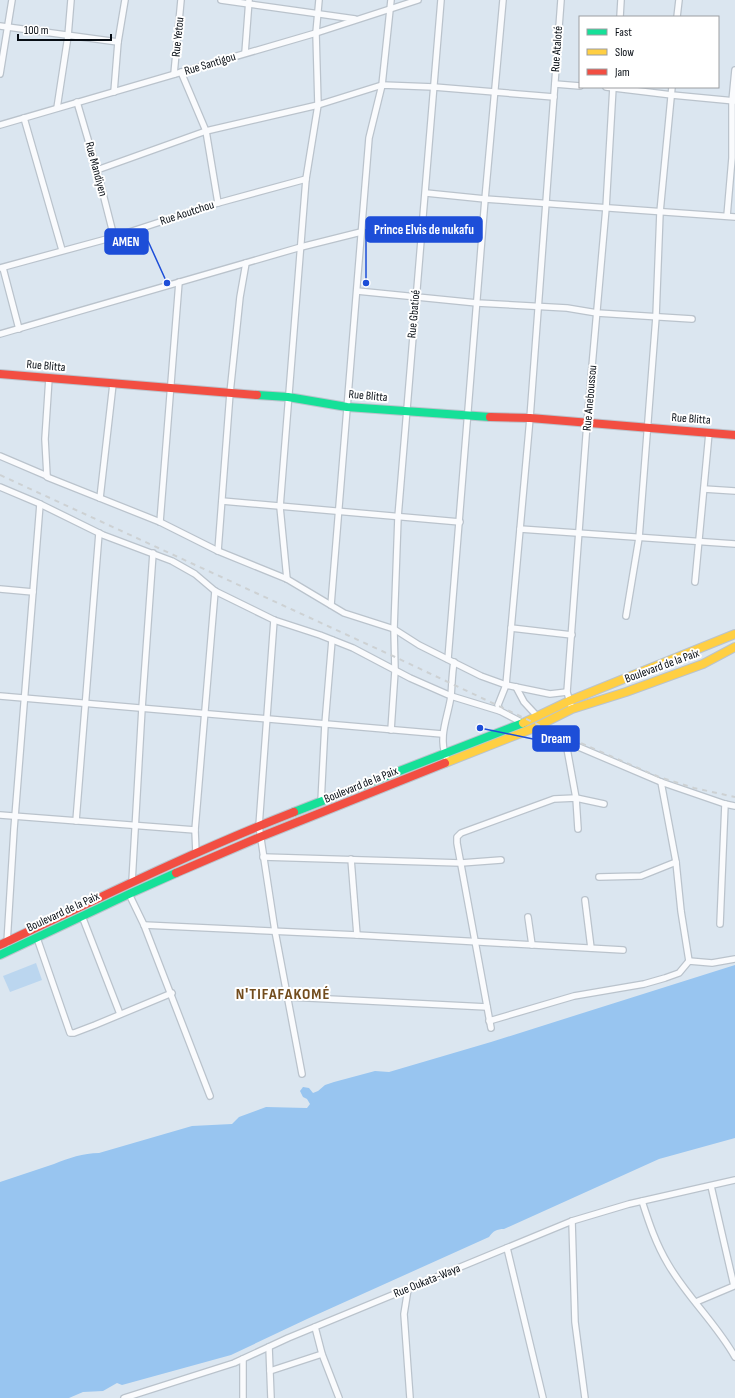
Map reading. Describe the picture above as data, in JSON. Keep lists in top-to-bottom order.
{
  "streets": {
    "main road": ["Rue Blitta", "Boulevard de la Paix"],
    "street": [
      "Rue Yetou",
      "Rue Ataloté",
      "Rue Santigou",
      "Rue Mandiyen",
      "Rue Aoutchou",
      "Rue Gbatioé",
      "Rue Aneboussou",
      "Rue Oukata-Waya"
    ]
  },
  "crossings": [
    ["Rue Yetou", "Rue Santigou"],
    ["Rue Ataloté", "Rue Blitta"],
    ["Rue Santigou", "Rue Mandiyen"],
    ["Rue Mandiyen", "Rue Aoutchou"],
    ["Rue Gbatioé", "Rue Blitta"],
    ["Rue Blitta", "Rue Aneboussou"],
    ["Rue Aneboussou", "Boulevard de la Paix"]
  ],
  "districts": ["N'TIFAFAKOMÉ"],
  "places": ["AMEN", "Prince Elvis de nukafu", "Dream"],
  "legend": ["Fast", "Slow", "Jam"],
  "scale_bar": "100 m"
}
